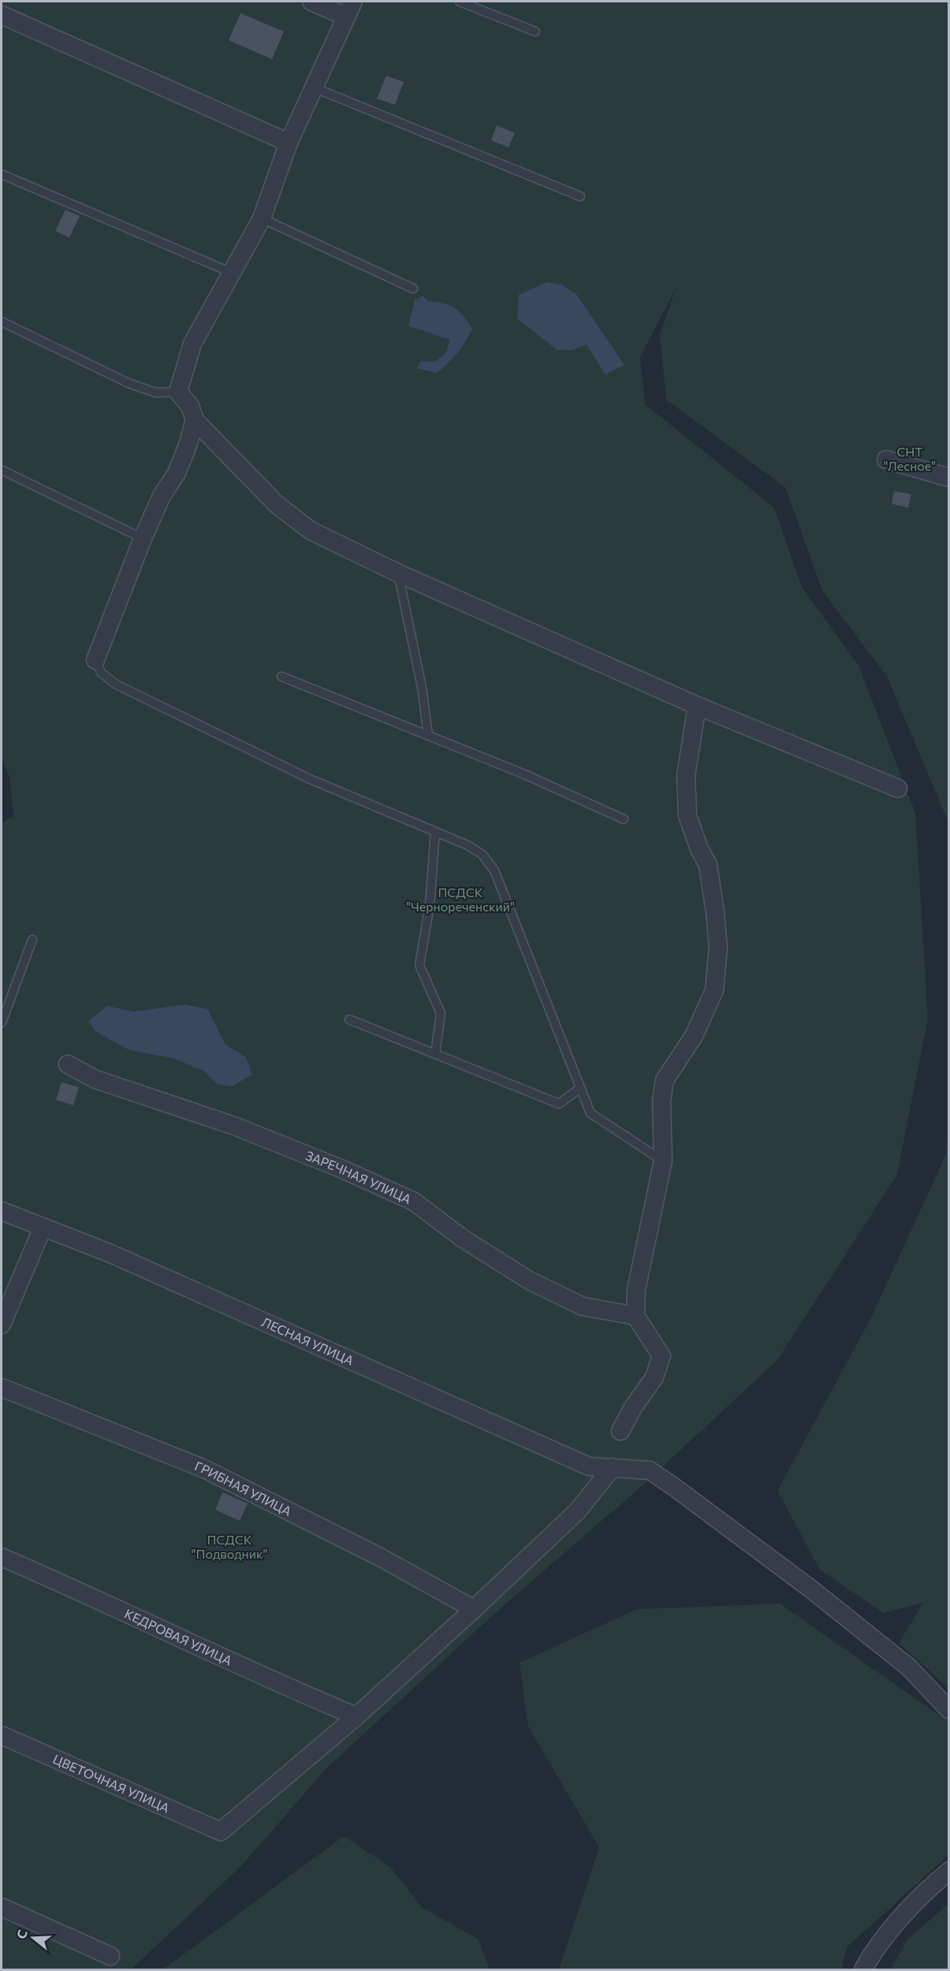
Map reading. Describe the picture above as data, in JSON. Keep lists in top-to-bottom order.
{
  "streets": {
    "street": [
      "ЗАРЕЧНАЯ УЛИЦА",
      "ЛЕСНАЯ УЛИЦА",
      "ГРИБНАЯ УЛИЦА",
      "КЕДРОВАЯ УЛИЦА",
      "ЦВЕТОЧНАЯ УЛИЦА"
    ]
  },
  "crossings": [
    ["КЕДРОВАЯ УЛИЦА", "ЦВЕТОЧНАЯ УЛИЦА"]
  ],
  "parks": ["СНТ \"Лесное\"", "ПСДСК \"Чернореченский\"", "ПСДСК \"Подводник\""],
  "north": "left"
}
